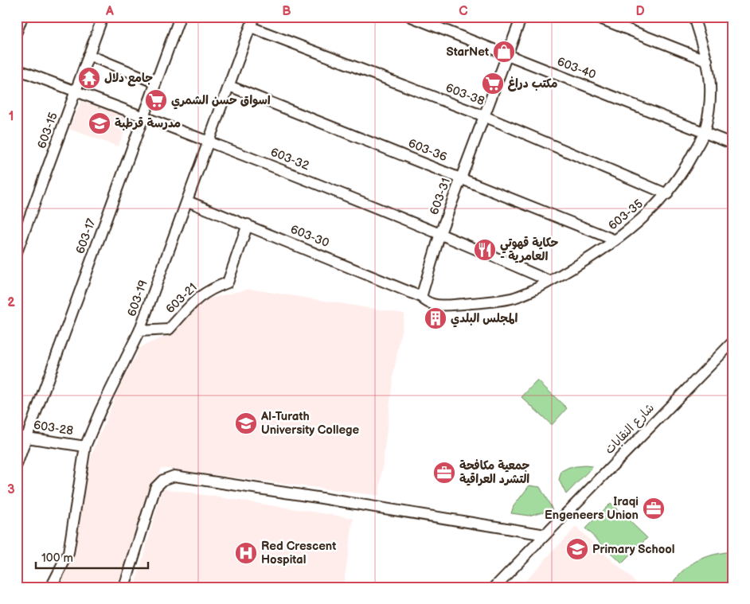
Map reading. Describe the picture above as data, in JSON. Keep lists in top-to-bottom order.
{
  "streets": {
    "street": [
      "603-40",
      "603-38",
      "603-15",
      "603-36",
      "603-32",
      "603-31",
      "603-35",
      "603-17",
      "603-30",
      "603-19",
      "603-21",
      "603-28",
      "شارع النقابات"
    ]
  },
  "crossings": [
    ["603-40", "603-31"],
    ["603-40", "603-35"],
    ["603-38", "603-31"],
    ["603-38", "603-35"],
    ["603-38", "603-19"],
    ["603-15", "603-32"],
    ["603-36", "603-31"],
    ["603-36", "603-35"],
    ["603-36", "603-19"],
    ["603-32", "603-31"],
    ["603-32", "603-35"],
    ["603-32", "603-17"],
    ["603-32", "603-19"],
    ["603-31", "603-35"],
    ["603-31", "603-30"],
    ["603-35", "603-30"],
    ["603-17", "603-28"],
    ["603-30", "603-19"],
    ["603-30", "603-21"],
    ["603-19", "603-21"],
    ["603-19", "603-28"]
  ],
  "places": {
    "shop": ["StarNet"],
    "temple": ["جامع دلال"],
    "supermarket": ["مكتب دراغ", "اسواق حسن الشمري"],
    "school or university": ["مدرسة قرطبة", "Al-Turath University College", "Primary School"],
    "restaurant": ["حكاية قهوتي - العامرية"],
    "building": ["المجلس البلدي"],
    "office": ["جمعية مكافحة التشرد العراقية", "Iraqi Engeneers Union"],
    "hospital": ["Red Crescent Hospital"]
  },
  "scale_bar": "100 m",
  "grid": {
    "columns": [
      "A",
      "B",
      "C",
      "D"
    ],
    "rows": ["1", "2", "3"]
  }
}
